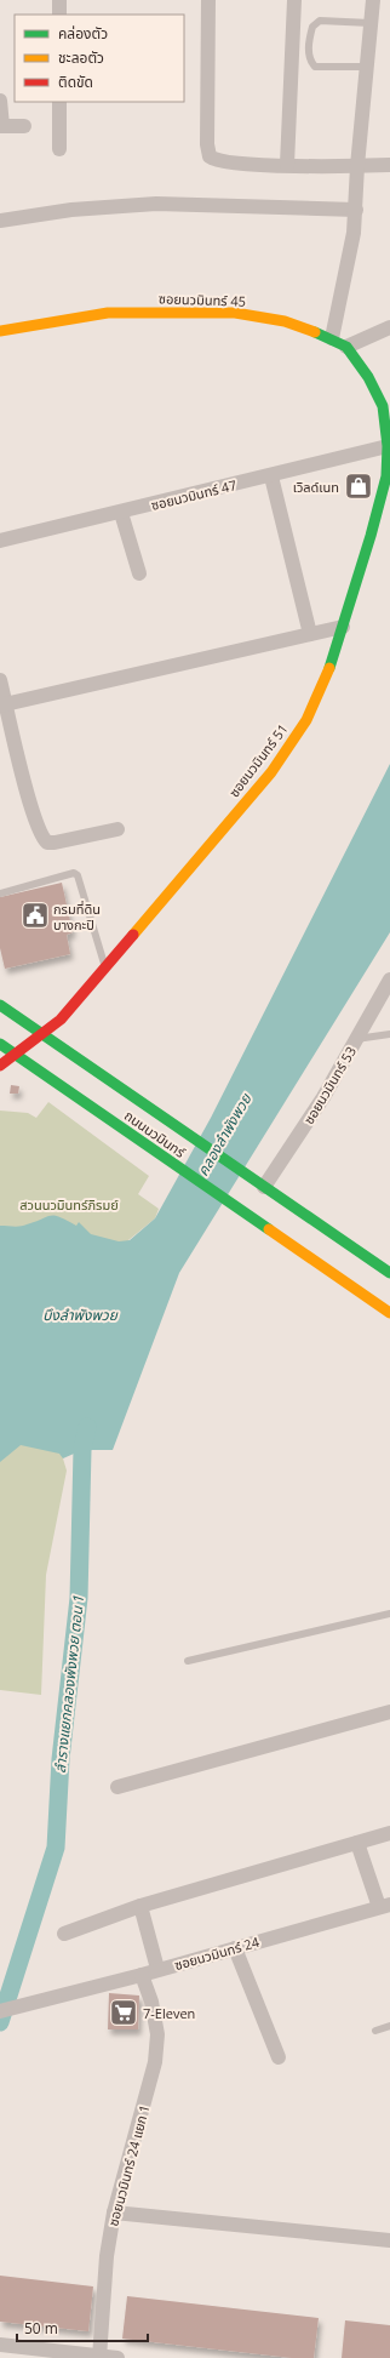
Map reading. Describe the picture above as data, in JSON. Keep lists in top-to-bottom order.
{
  "streets": {
    "street": [
      "ซอยนวมินทร์ 45",
      "ซอยนวมินทร์ 47",
      "ซอยนวมินทร์ 51",
      "ซอยนวมินทร์ 53",
      "ถนนนวมินทร์",
      "ซอยนวมินทร์ 24",
      "ซอยนวมินทร์ 24 แยก 1"
    ]
  },
  "crossings": [
    ["ซอยนวมินทร์ 45", "ซอยนวมินทร์ 47"],
    ["ซอยนวมินทร์ 45", "ซอยนวมินทร์ 51"],
    ["ซอยนวมินทร์ 47", "ซอยนวมินทร์ 51"],
    ["ซอยนวมินทร์ 51", "ถนนนวมินทร์"],
    ["ซอยนวมินทร์ 53", "ถนนนวมินทร์"],
    ["ซอยนวมินทร์ 24", "ซอยนวมินทร์ 24 แยก 1"]
  ],
  "water": ["คลองลำพังพวย", "บึงลำพังพวย", "ลำรางแยกคลองพังพวย ตอน 1"],
  "parks": ["สวนนวมินทร์ภิรมย์"],
  "places": {
    "shop": ["เวิลด์เนท"],
    "public building": ["กรมที่ดิน บางกะปิ"],
    "supermarket": ["7-Eleven"]
  },
  "legend": ["คล่องตัว", "ชะลอตัว", "ติดขัด"],
  "scale_bar": "50 m"
}
